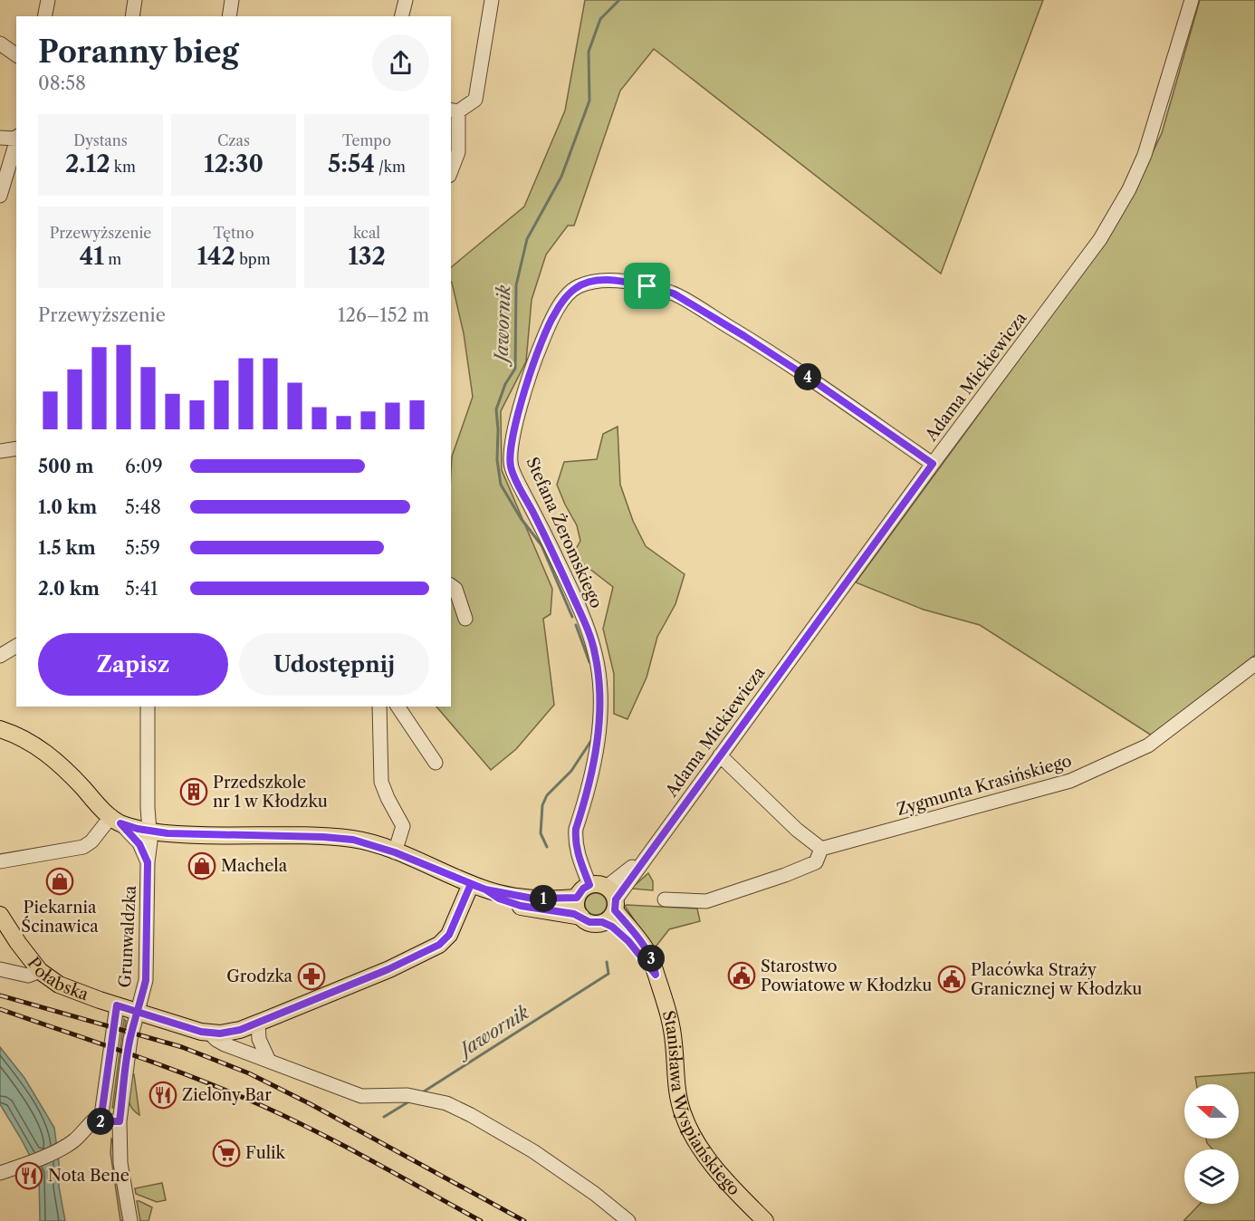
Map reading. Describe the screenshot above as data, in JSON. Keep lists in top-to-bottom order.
{
  "streets": {
    "main road": ["Połabska", "Stanisława Wyspiańskiego"],
    "street": [
      "Adama Mickiewicza",
      "Stefana Żeromskiego",
      "Zygmunta Krasińskiego",
      "Grunwaldzka"
    ]
  },
  "crossings": [
    ["Adama Mickiewicza", "Stefana Żeromskiego"],
    ["Adama Mickiewicza", "Stanisława Wyspiańskiego"],
    ["Stefana Żeromskiego", "Stanisława Wyspiańskiego"],
    ["Grunwaldzka", "Połabska"]
  ],
  "water": ["Jawornik"],
  "places": {
    "building": ["Przedszkole nr 1 w Kłodzku"],
    "shop": ["Machela", "Piekarnia Ścinawica"],
    "public building": ["Starostwo Powiatowe w Kłodzku", "Placówka Straży Granicznej w Kłodzku"],
    "pharmacy": ["Grodzka"],
    "restaurant": ["Zielony Bar", "Nota Bene"],
    "supermarket": ["Fulik"]
  },
  "north": "left",
  "page": {
    "heading": ["Poranny bieg", "08:58"],
    "stats": [
      ["Dystans", "2.12 km"],
      ["Czas", "12:30"],
      ["Tempo", "5:54 /km"],
      ["Przewyższenie", "41 m"],
      ["Tętno", "142 bpm"],
      ["kcal", "132"]
    ],
    "chart": ["Przewyższenie", "126–152 m"],
    "pins": [
      "4",
      "1",
      "3",
      "2"
    ],
    "list": [
      {
        "name": "500 m",
        "note": "6:09"
      },
      {
        "name": "1.0 km",
        "note": "5:48"
      },
      {
        "name": "1.5 km",
        "note": "5:59"
      },
      {
        "name": "2.0 km",
        "note": "5:41"
      }
    ],
    "buttons": ["Zapisz", "Udostępnij"]
  }
}
